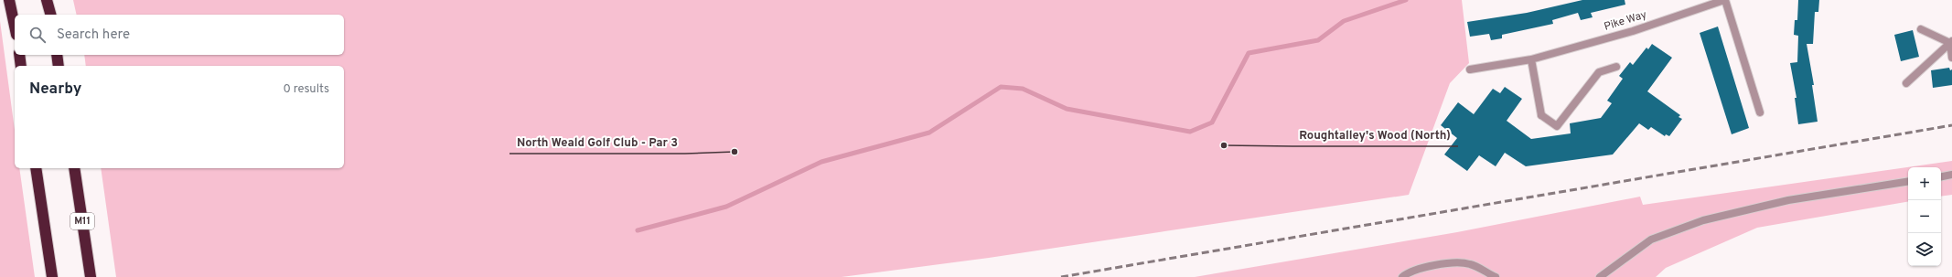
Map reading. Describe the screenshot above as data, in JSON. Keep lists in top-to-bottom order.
{
  "streets": {
    "highway": ["M11"],
    "street": ["Pike Way"]
  },
  "places": ["Roughtalley's Wood (North)", "North Weald Golf Club - Par 3"],
  "page": {
    "search": "Search here",
    "heading": ["Nearby", "0 results"],
    "map_buttons": ["+", "−"]
  }
}
